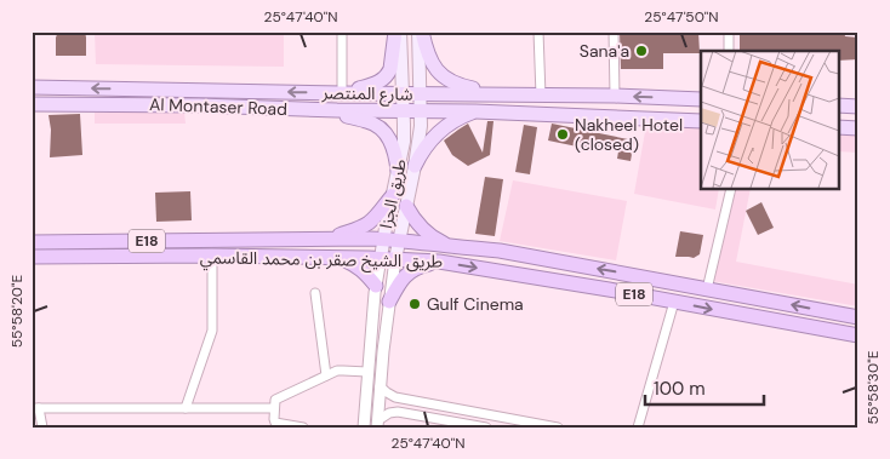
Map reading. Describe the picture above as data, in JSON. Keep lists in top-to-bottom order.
{
  "streets": {
    "highway": ["E18", "طريق الشيخ صقر بن محمد القاسمي"],
    "main road": ["شارع المنتصر", "Al Montaser Road", "طريق الجزا"]
  },
  "crossings": [
    ["شارع المنتصر", "Al Montaser Road"],
    ["شارع المنتصر", "طريق الجزا"],
    ["Al Montaser Road", "طريق الجزا"],
    ["طريق الجزا", "طريق الشيخ صقر بن محمد القاسمي"]
  ],
  "one_way": ["شارع المنتصر"],
  "places": ["Sana'a", "Nakheel Hotel (closed)", "Gulf Cinema"],
  "scale_bar": "100 m",
  "coordinates": [
    "25°47'40\"N",
    "25°47'50\"N",
    "55°58'20\"E",
    "55°58'30\"E"
  ]
}
